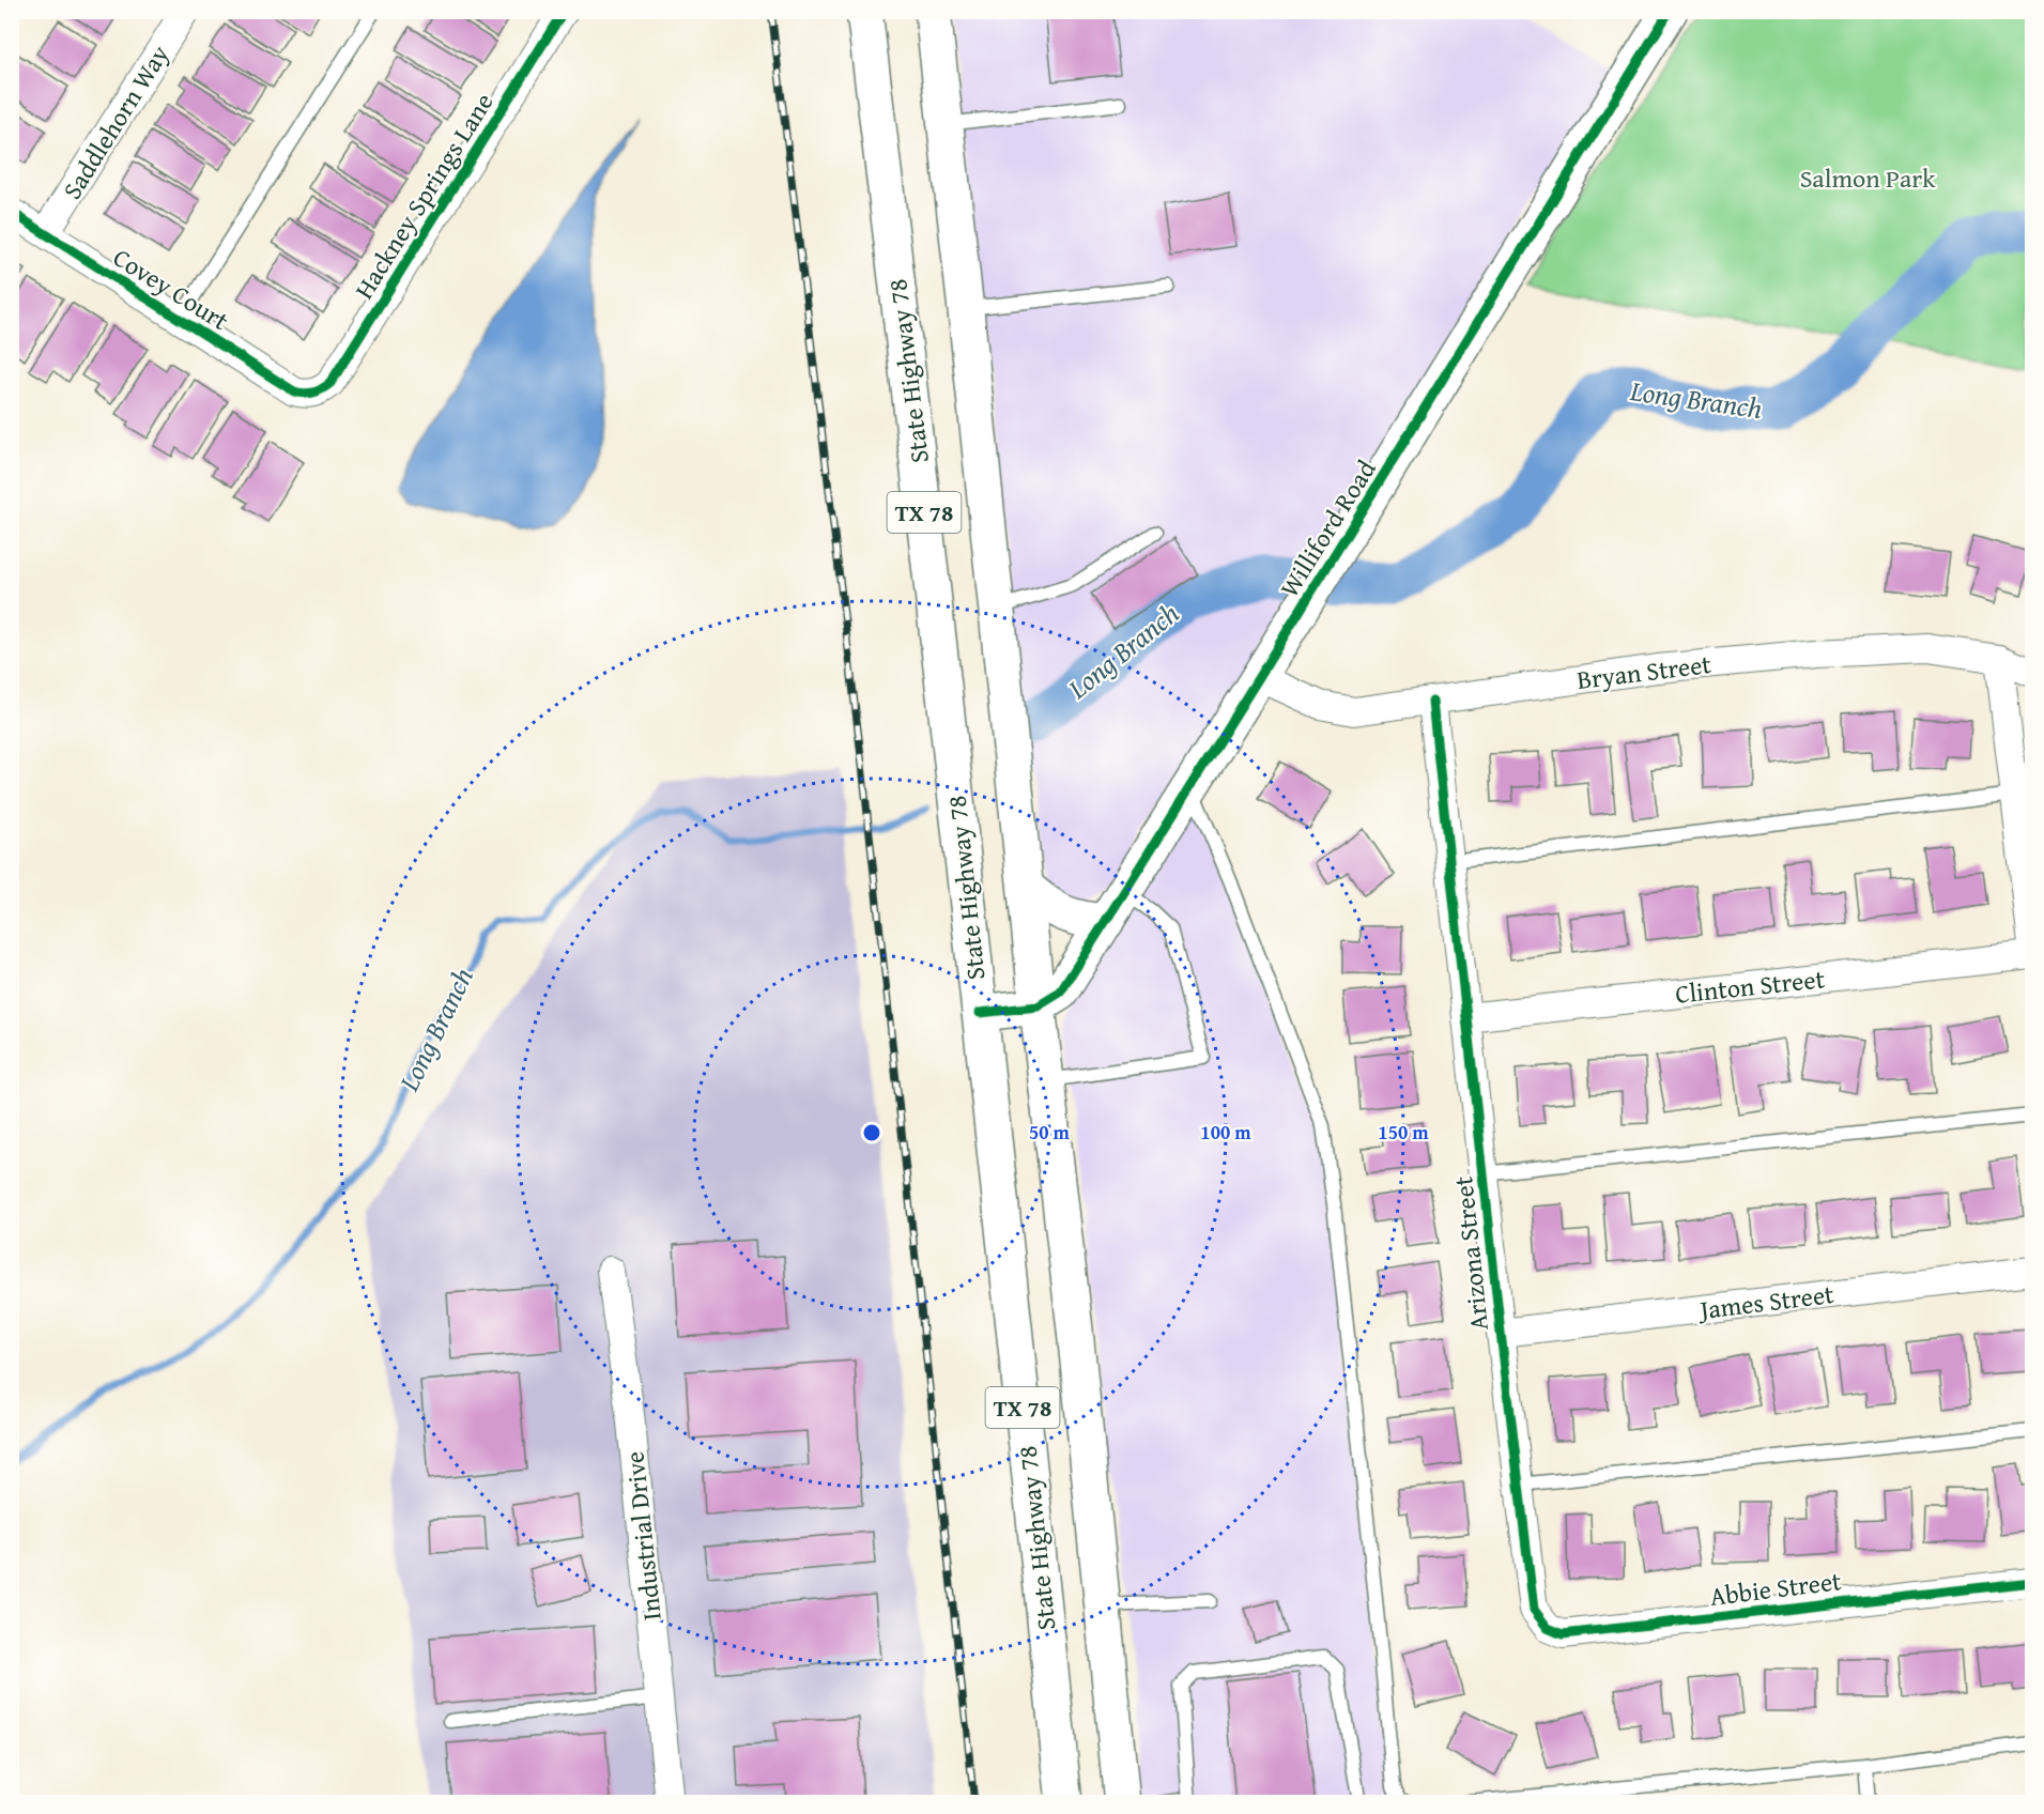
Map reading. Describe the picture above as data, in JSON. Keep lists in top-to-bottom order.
{
  "streets": {
    "main road": ["State Highway 78", "TX 78", "Williford Road"],
    "street": [
      "Saddlehorn Way",
      "Hackney Springs Lane",
      "Covey Court",
      "Bryan Street",
      "Clinton Street",
      "Arizona Street",
      "James Street",
      "Industrial Drive",
      "Abbie Street"
    ]
  },
  "crossings": [
    ["Saddlehorn Way", "Covey Court"],
    ["Hackney Springs Lane", "Covey Court"],
    ["TX 78", "Williford Road"],
    ["Williford Road", "Bryan Street"],
    ["Bryan Street", "Arizona Street"],
    ["Clinton Street", "Arizona Street"],
    ["Arizona Street", "James Street"],
    ["Arizona Street", "Abbie Street"]
  ],
  "water": ["Long Branch"],
  "parks": ["Salmon Park"],
  "rings": ["50 m", "100 m", "150 m"]
}
